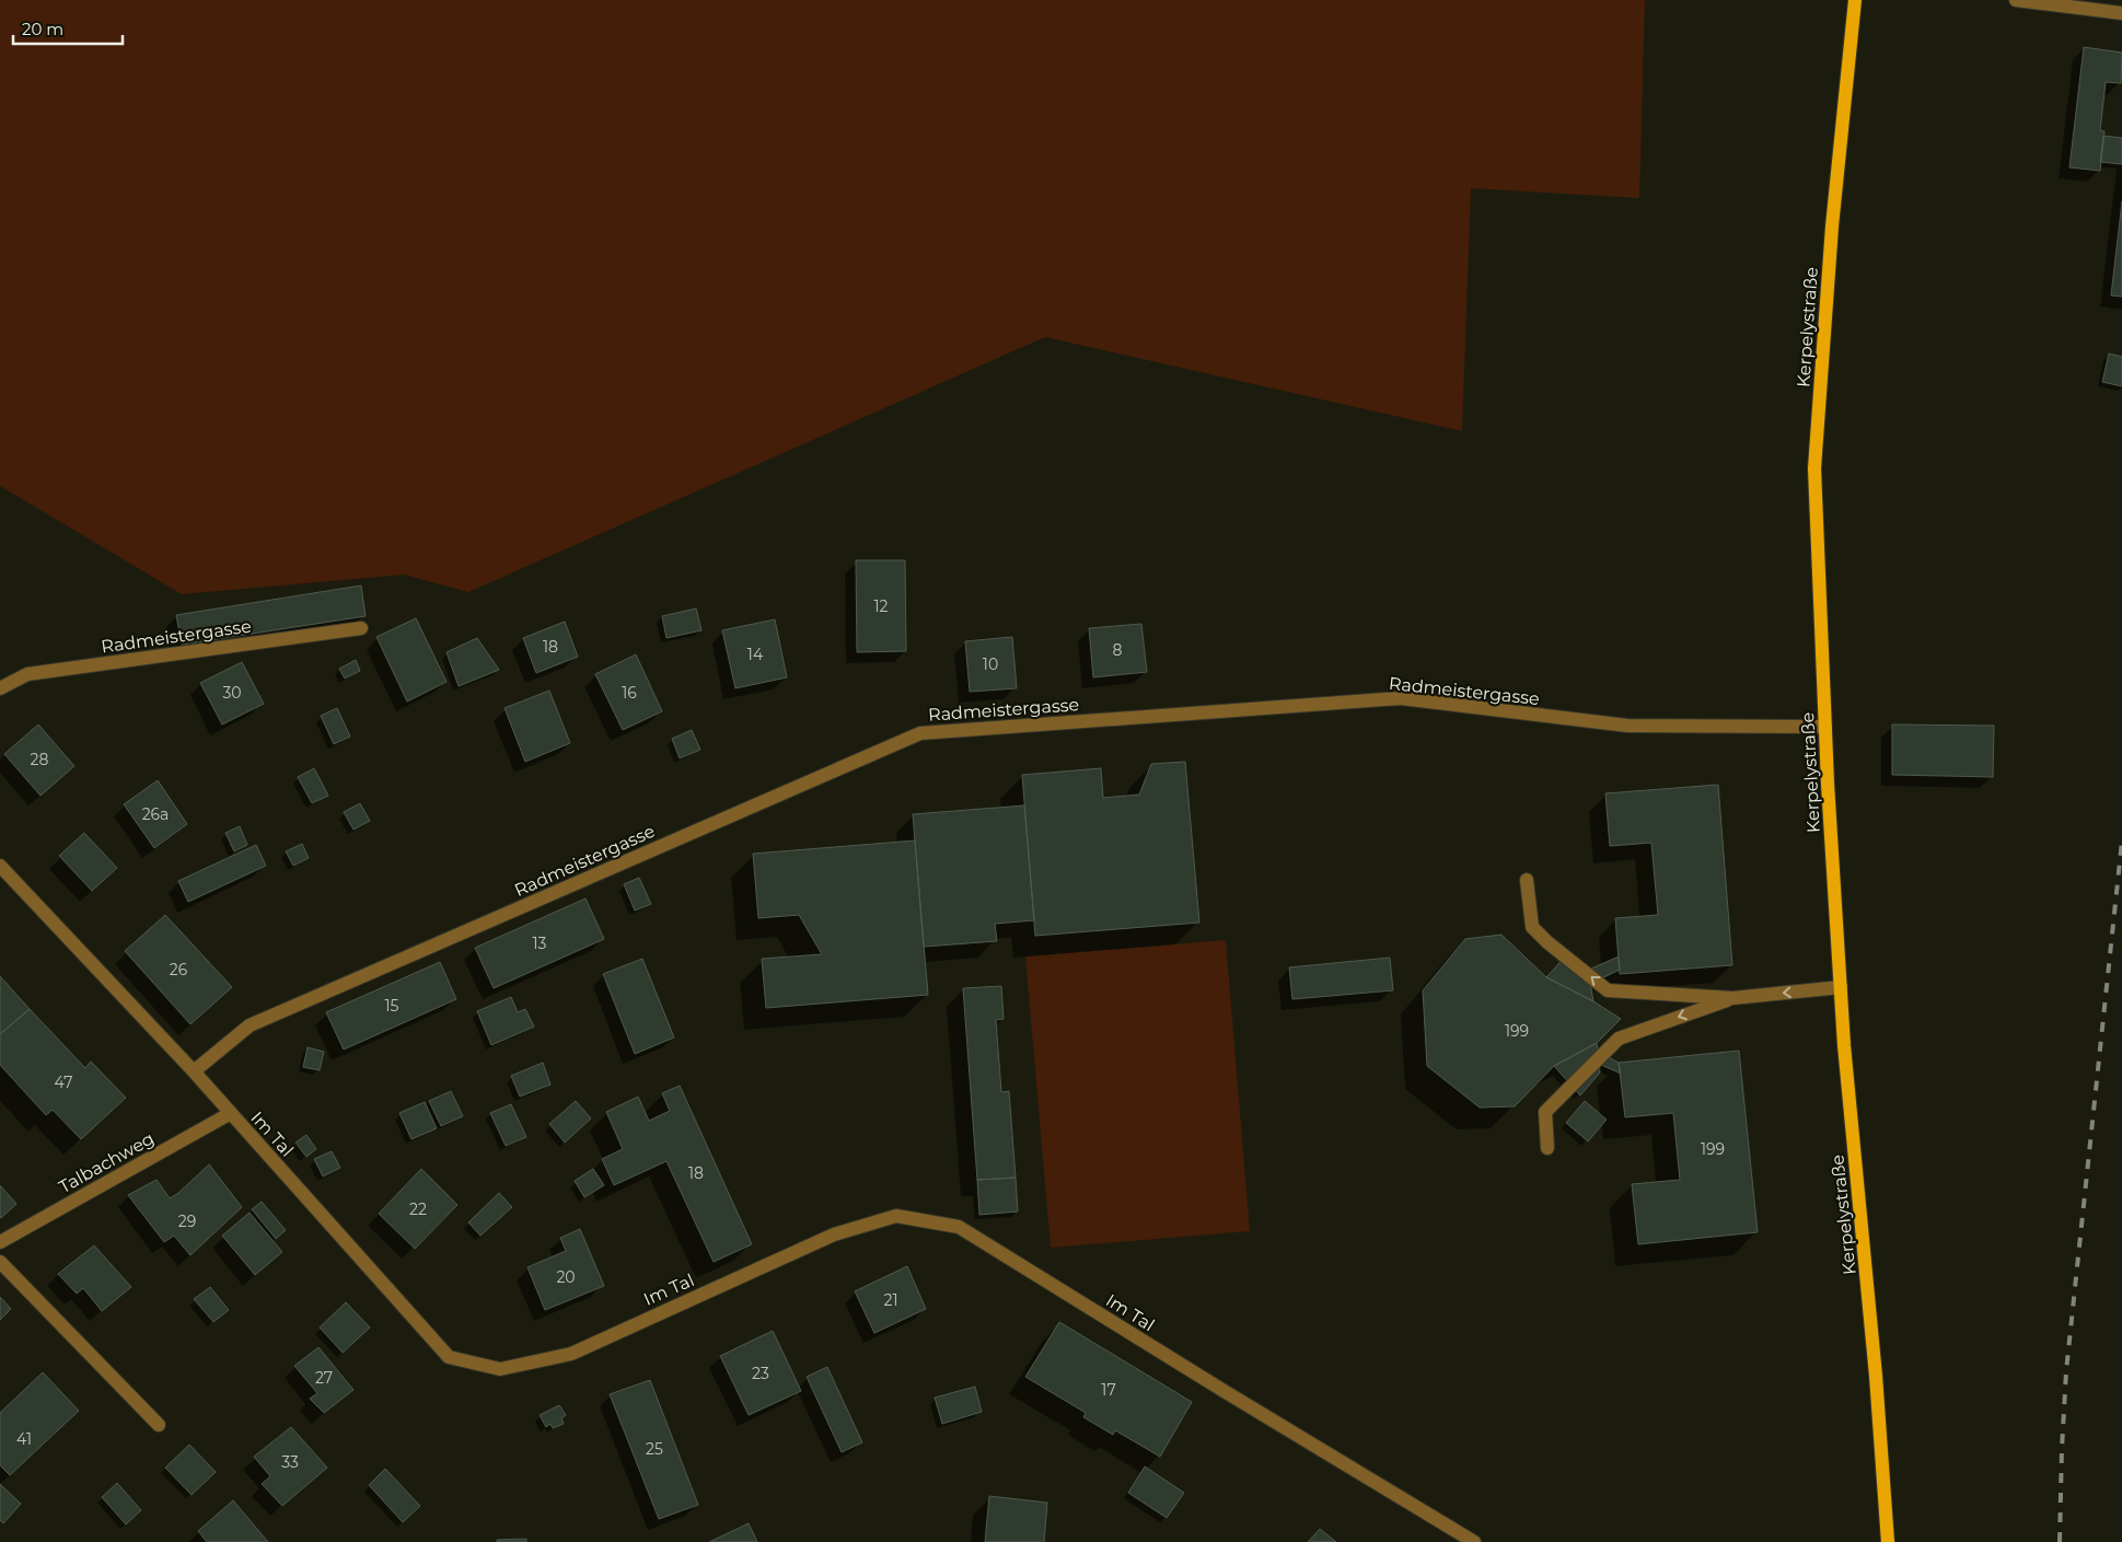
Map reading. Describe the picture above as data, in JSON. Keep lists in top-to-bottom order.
{
  "streets": {
    "main road": ["Kerpelystraße"],
    "street": ["Radmeistergasse", "Im Tal", "Talbachweg"]
  },
  "crossings": [
    ["Kerpelystraße", "Radmeistergasse"],
    ["Radmeistergasse", "Im Tal"],
    ["Im Tal", "Talbachweg"]
  ],
  "house_numbers": [
    "12",
    "18",
    "8",
    "14",
    "10",
    "30",
    "16",
    "28",
    "26a",
    "13",
    "26",
    "15",
    "199",
    "47",
    "199",
    "18",
    "22",
    "29",
    "20",
    "21",
    "23",
    "27",
    "17",
    "41",
    "25",
    "33"
  ],
  "scale_bar": "20 m"
}
